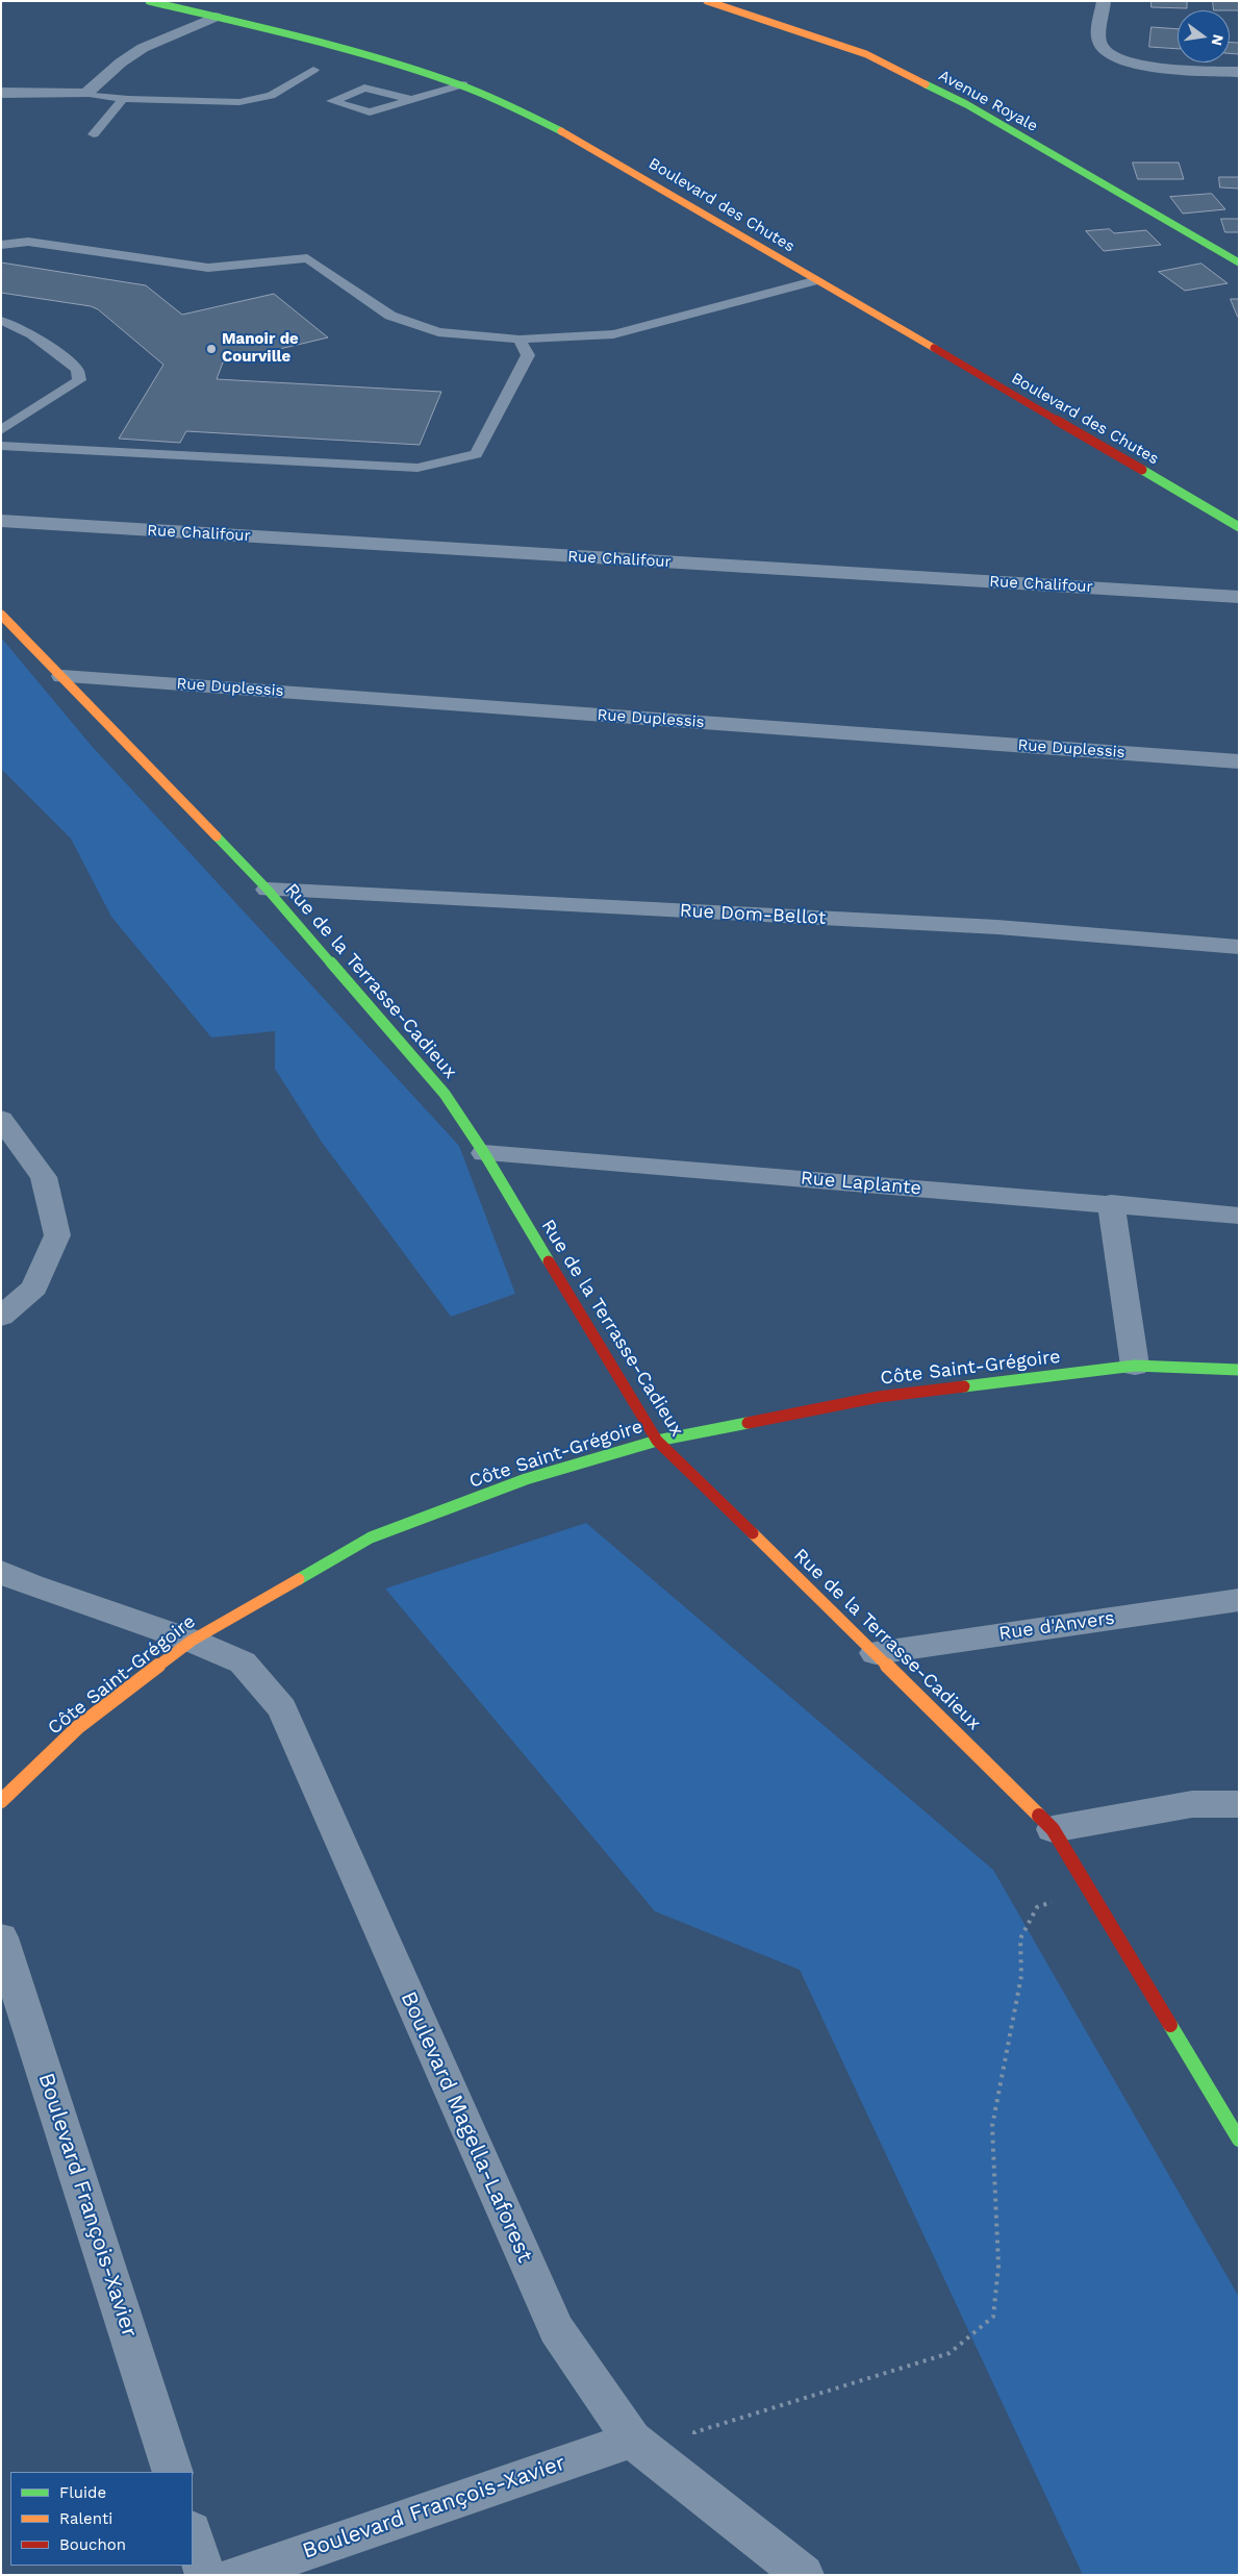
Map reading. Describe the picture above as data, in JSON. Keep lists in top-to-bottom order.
{
  "streets": {
    "street": [
      "Avenue Royale",
      "Boulevard des Chutes",
      "Rue Chalifour",
      "Rue Duplessis",
      "Rue Dom-Bellot",
      "Rue de la Terrasse-Cadieux",
      "Rue Laplante",
      "Côte Saint-Grégoire",
      "Rue d'Anvers",
      "Boulevard Magella-Laforest",
      "Boulevard François-Xavier"
    ]
  },
  "crossings": [
    ["Rue Duplessis", "Rue de la Terrasse-Cadieux"],
    ["Rue Dom-Bellot", "Rue de la Terrasse-Cadieux"],
    ["Rue de la Terrasse-Cadieux", "Rue Laplante"],
    ["Rue de la Terrasse-Cadieux", "Côte Saint-Grégoire"],
    ["Rue de la Terrasse-Cadieux", "Rue d'Anvers"],
    ["Côte Saint-Grégoire", "Boulevard Magella-Laforest"],
    ["Boulevard Magella-Laforest", "Boulevard François-Xavier"]
  ],
  "places": ["Manoir de Courville"],
  "legend": ["Fluide", "Ralenti", "Bouchon"],
  "north": "right"
}
